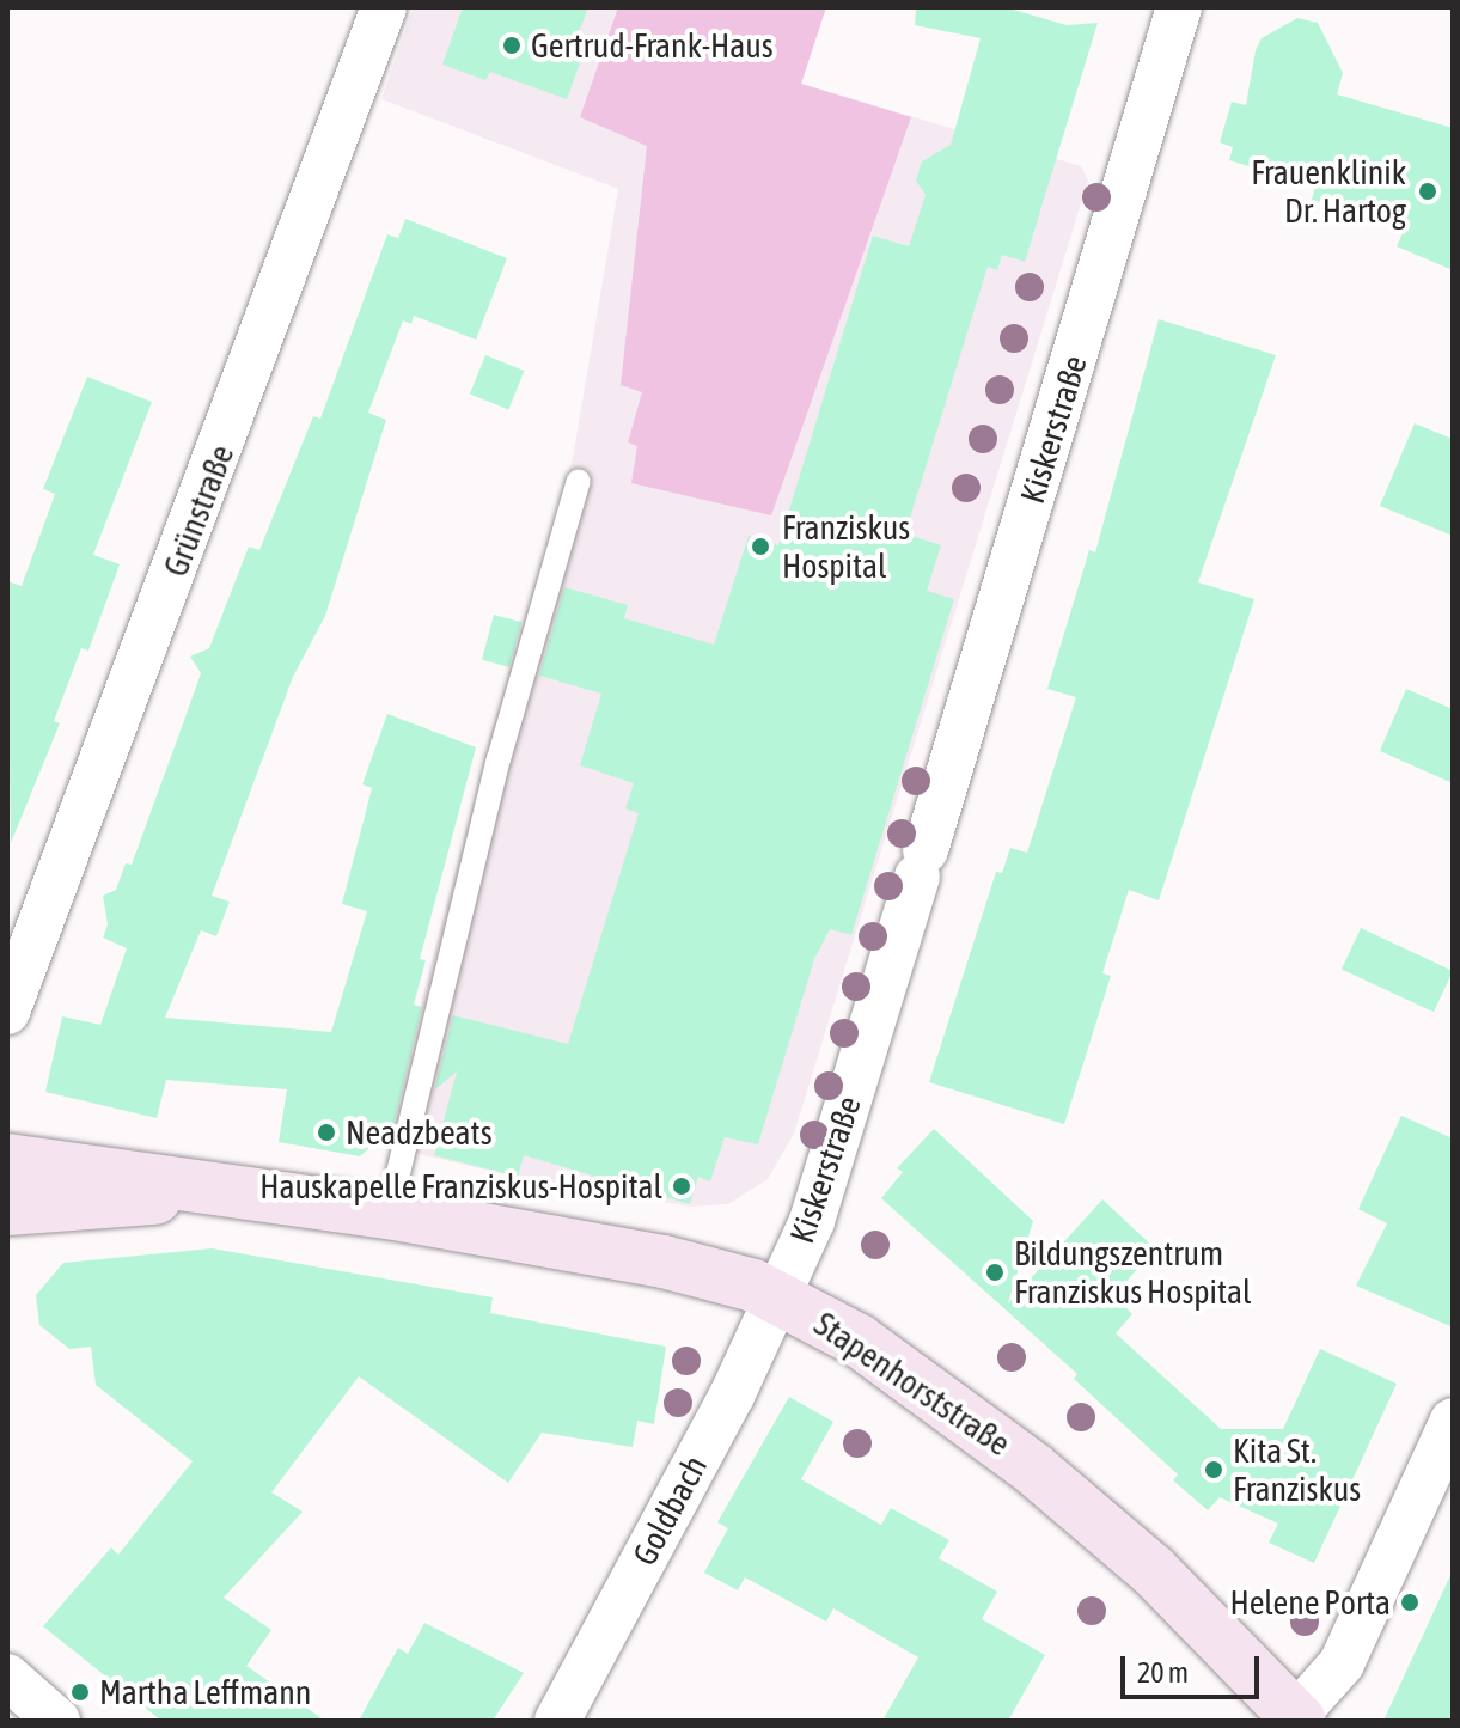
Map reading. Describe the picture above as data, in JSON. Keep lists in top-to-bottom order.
{
  "streets": {
    "main road": ["Stapenhorststraße"],
    "street": ["Kiskerstraße", "Grünstraße", "Goldbach"]
  },
  "crossings": [
    ["Kiskerstraße", "Stapenhorststraße"],
    ["Kiskerstraße", "Goldbach"],
    ["Stapenhorststraße", "Goldbach"]
  ],
  "places": [
    "Gertrud-Frank-Haus",
    "Frauenklinik Dr. Hartog",
    "Franziskus Hospital",
    "Neadzbeats",
    "Hauskapelle Franziskus-Hospital",
    "Bildungszentrum Franziskus Hospital",
    "Kita St. Franziskus",
    "Helene Porta",
    "Martha Leffmann"
  ],
  "scale_bar": "20 m"
}
